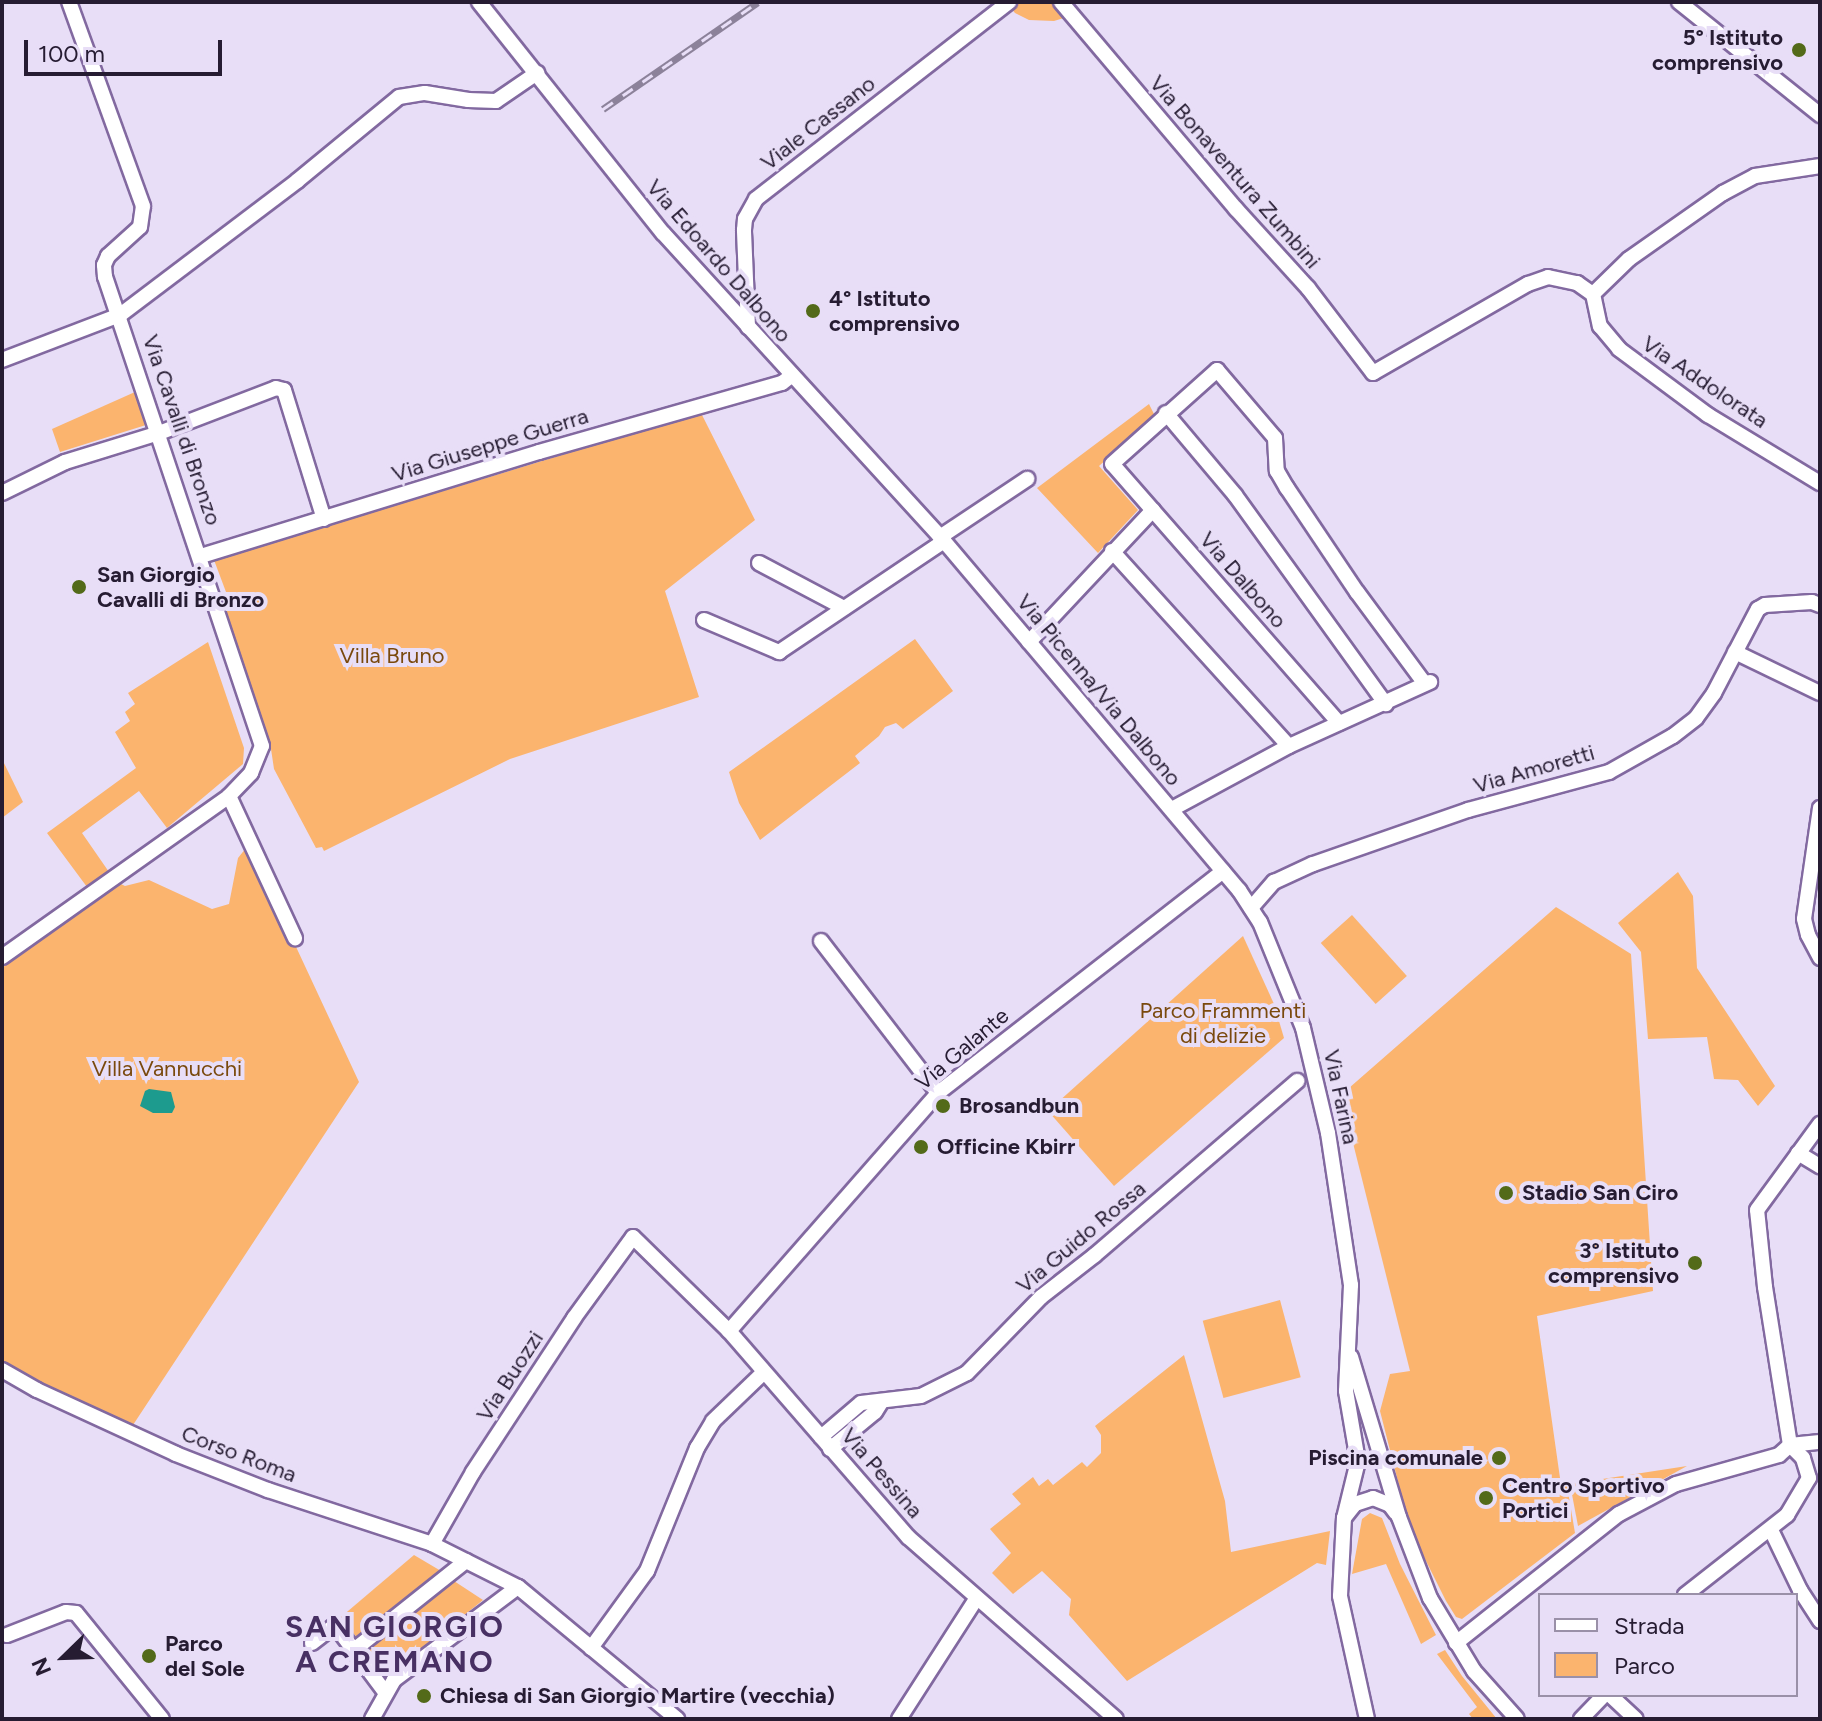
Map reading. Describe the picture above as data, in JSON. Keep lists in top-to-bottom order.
{
  "streets": {
    "street": [
      "Viale Cassano",
      "Via Bonaventura Zumbini",
      "Via Edoardo Dalbono",
      "Via Addolorata",
      "Via Cavalli di Bronzo",
      "Via Giuseppe Guerra",
      "Via Dalbono",
      "Via Picenna/Via Dalbono",
      "Via Amoretti",
      "Via Galante",
      "Via Farina",
      "Via Guido Rossa",
      "Via Buozzi",
      "Corso Roma",
      "Via Pessina"
    ]
  },
  "crossings": [
    ["Viale Cassano", "Via Edoardo Dalbono"],
    ["Via Bonaventura Zumbini", "Via Addolorata"],
    ["Via Edoardo Dalbono", "Via Giuseppe Guerra"],
    ["Via Edoardo Dalbono", "Via Picenna/Via Dalbono"],
    ["Via Cavalli di Bronzo", "Via Giuseppe Guerra"],
    ["Via Picenna/Via Dalbono", "Via Galante"],
    ["Via Picenna/Via Dalbono", "Via Farina"],
    ["Via Amoretti", "Via Farina"],
    ["Via Galante", "Via Farina"],
    ["Via Galante", "Via Pessina"],
    ["Via Guido Rossa", "Via Pessina"],
    ["Via Buozzi", "Corso Roma"],
    ["Via Buozzi", "Via Pessina"]
  ],
  "districts": ["SAN GIORGIO A CREMANO"],
  "parks": ["Villa Bruno", "Parco Frammenti di delizie", "Villa Vannucchi"],
  "places": [
    "5° Istituto comprensivo",
    "4° Istituto comprensivo",
    "San Giorgio Cavalli di Bronzo",
    "Brosandbun",
    "Officine Kbirr",
    "Stadio San Ciro",
    "3° Istituto comprensivo",
    "Piscina comunale",
    "Centro Sportivo Portici",
    "Parco del Sole",
    "Chiesa di San Giorgio Martire (vecchia)"
  ],
  "legend": ["Strada", "Parco"],
  "scale_bar": "100 m",
  "north": "bottom left"
}
